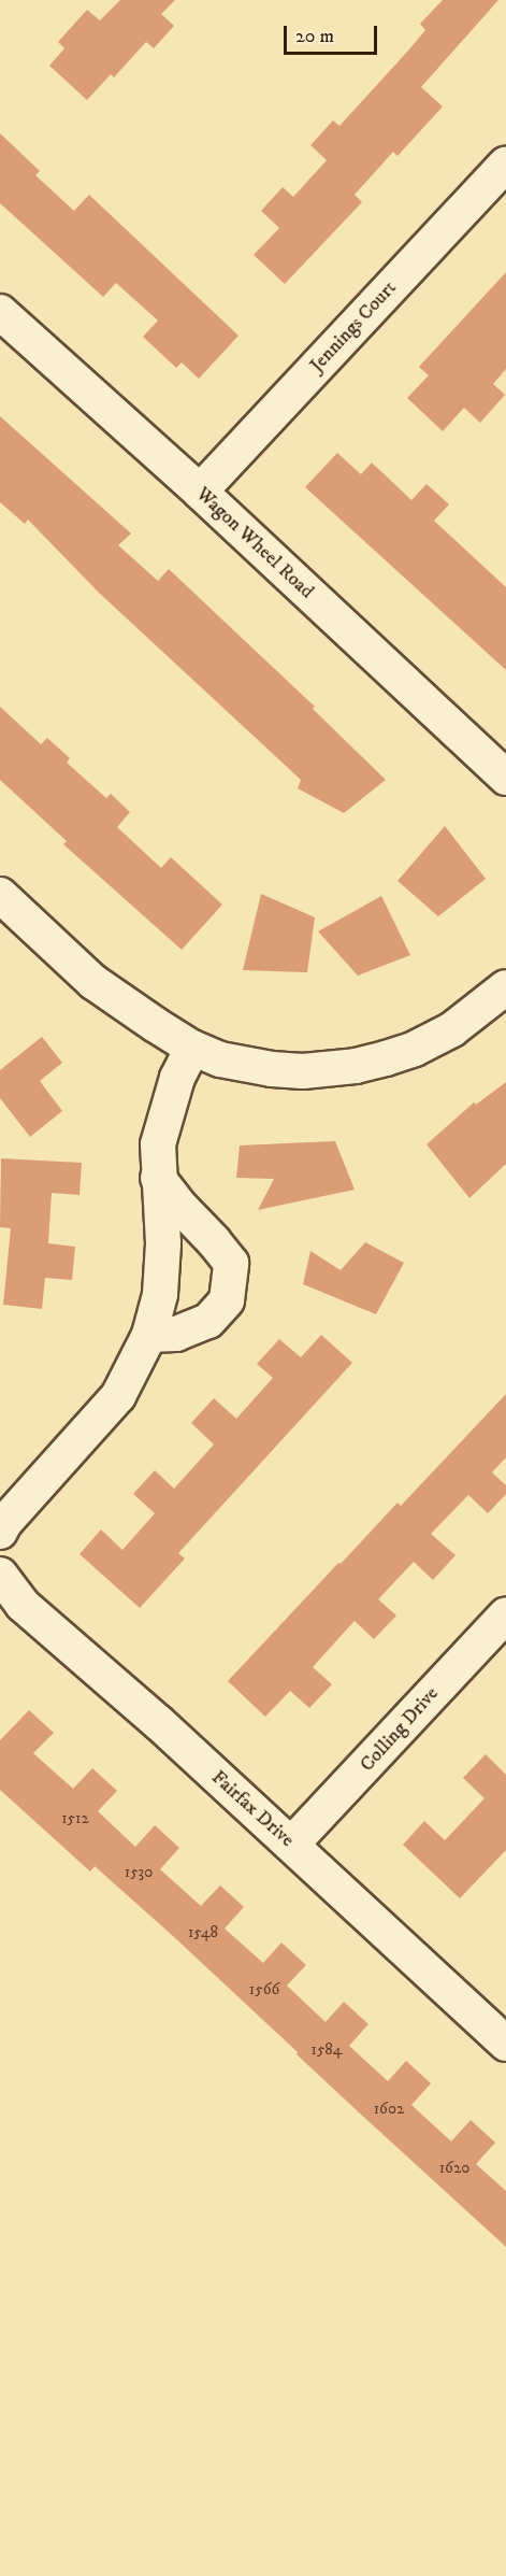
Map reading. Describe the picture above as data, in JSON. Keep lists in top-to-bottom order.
{
  "streets": {
    "street": [
      "Jennings Court",
      "Wagon Wheel Road",
      "Colling Drive",
      "Fairfax Drive"
    ]
  },
  "crossings": [
    ["Jennings Court", "Wagon Wheel Road"],
    ["Colling Drive", "Fairfax Drive"]
  ],
  "house_numbers": [
    "1512",
    "1530",
    "1548",
    "1566",
    "1584",
    "1602",
    "1620"
  ],
  "scale_bar": "20 m"
}
